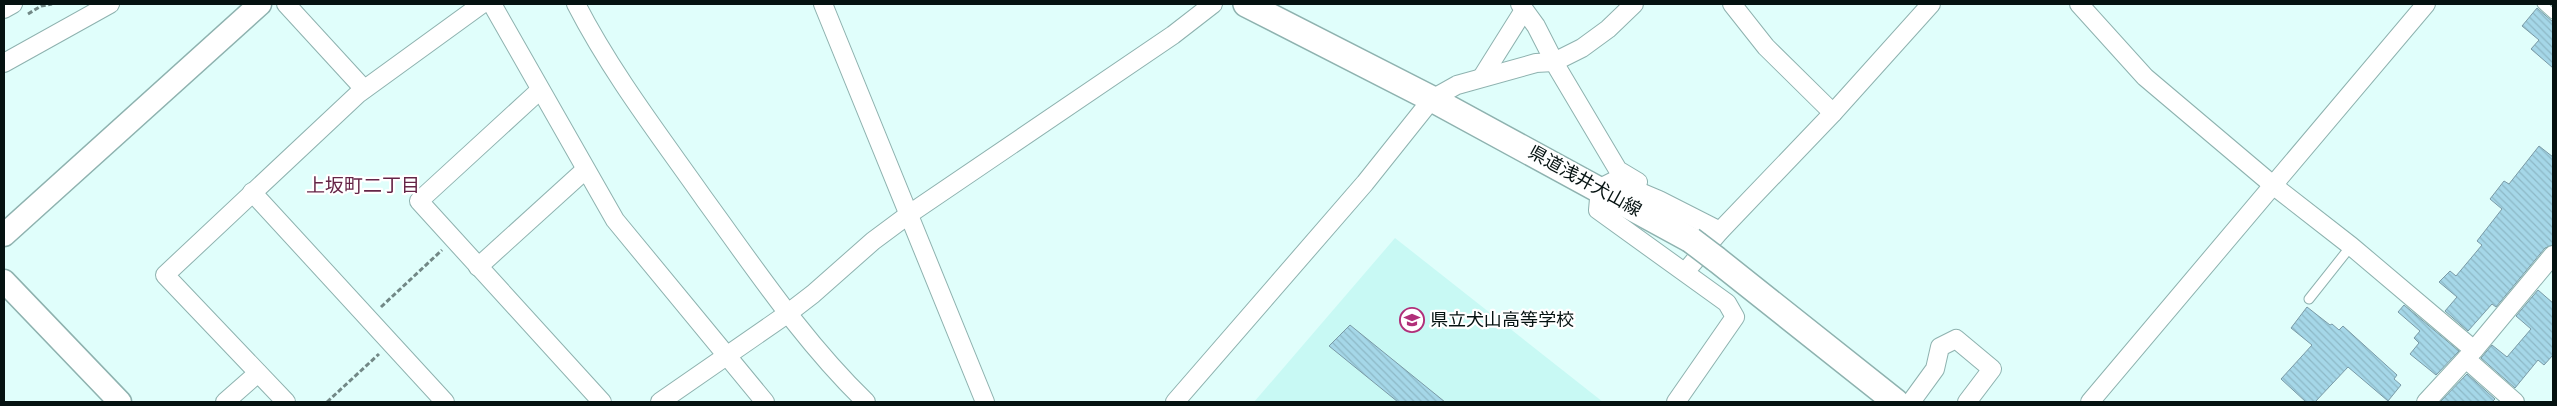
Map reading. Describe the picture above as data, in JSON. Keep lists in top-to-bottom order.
{
  "streets": {
    "main road": ["県道浅井犬山線"]
  },
  "districts": ["上坂町二丁目"],
  "places": {
    "school or university": ["県立犬山高等学校"]
  }
}
